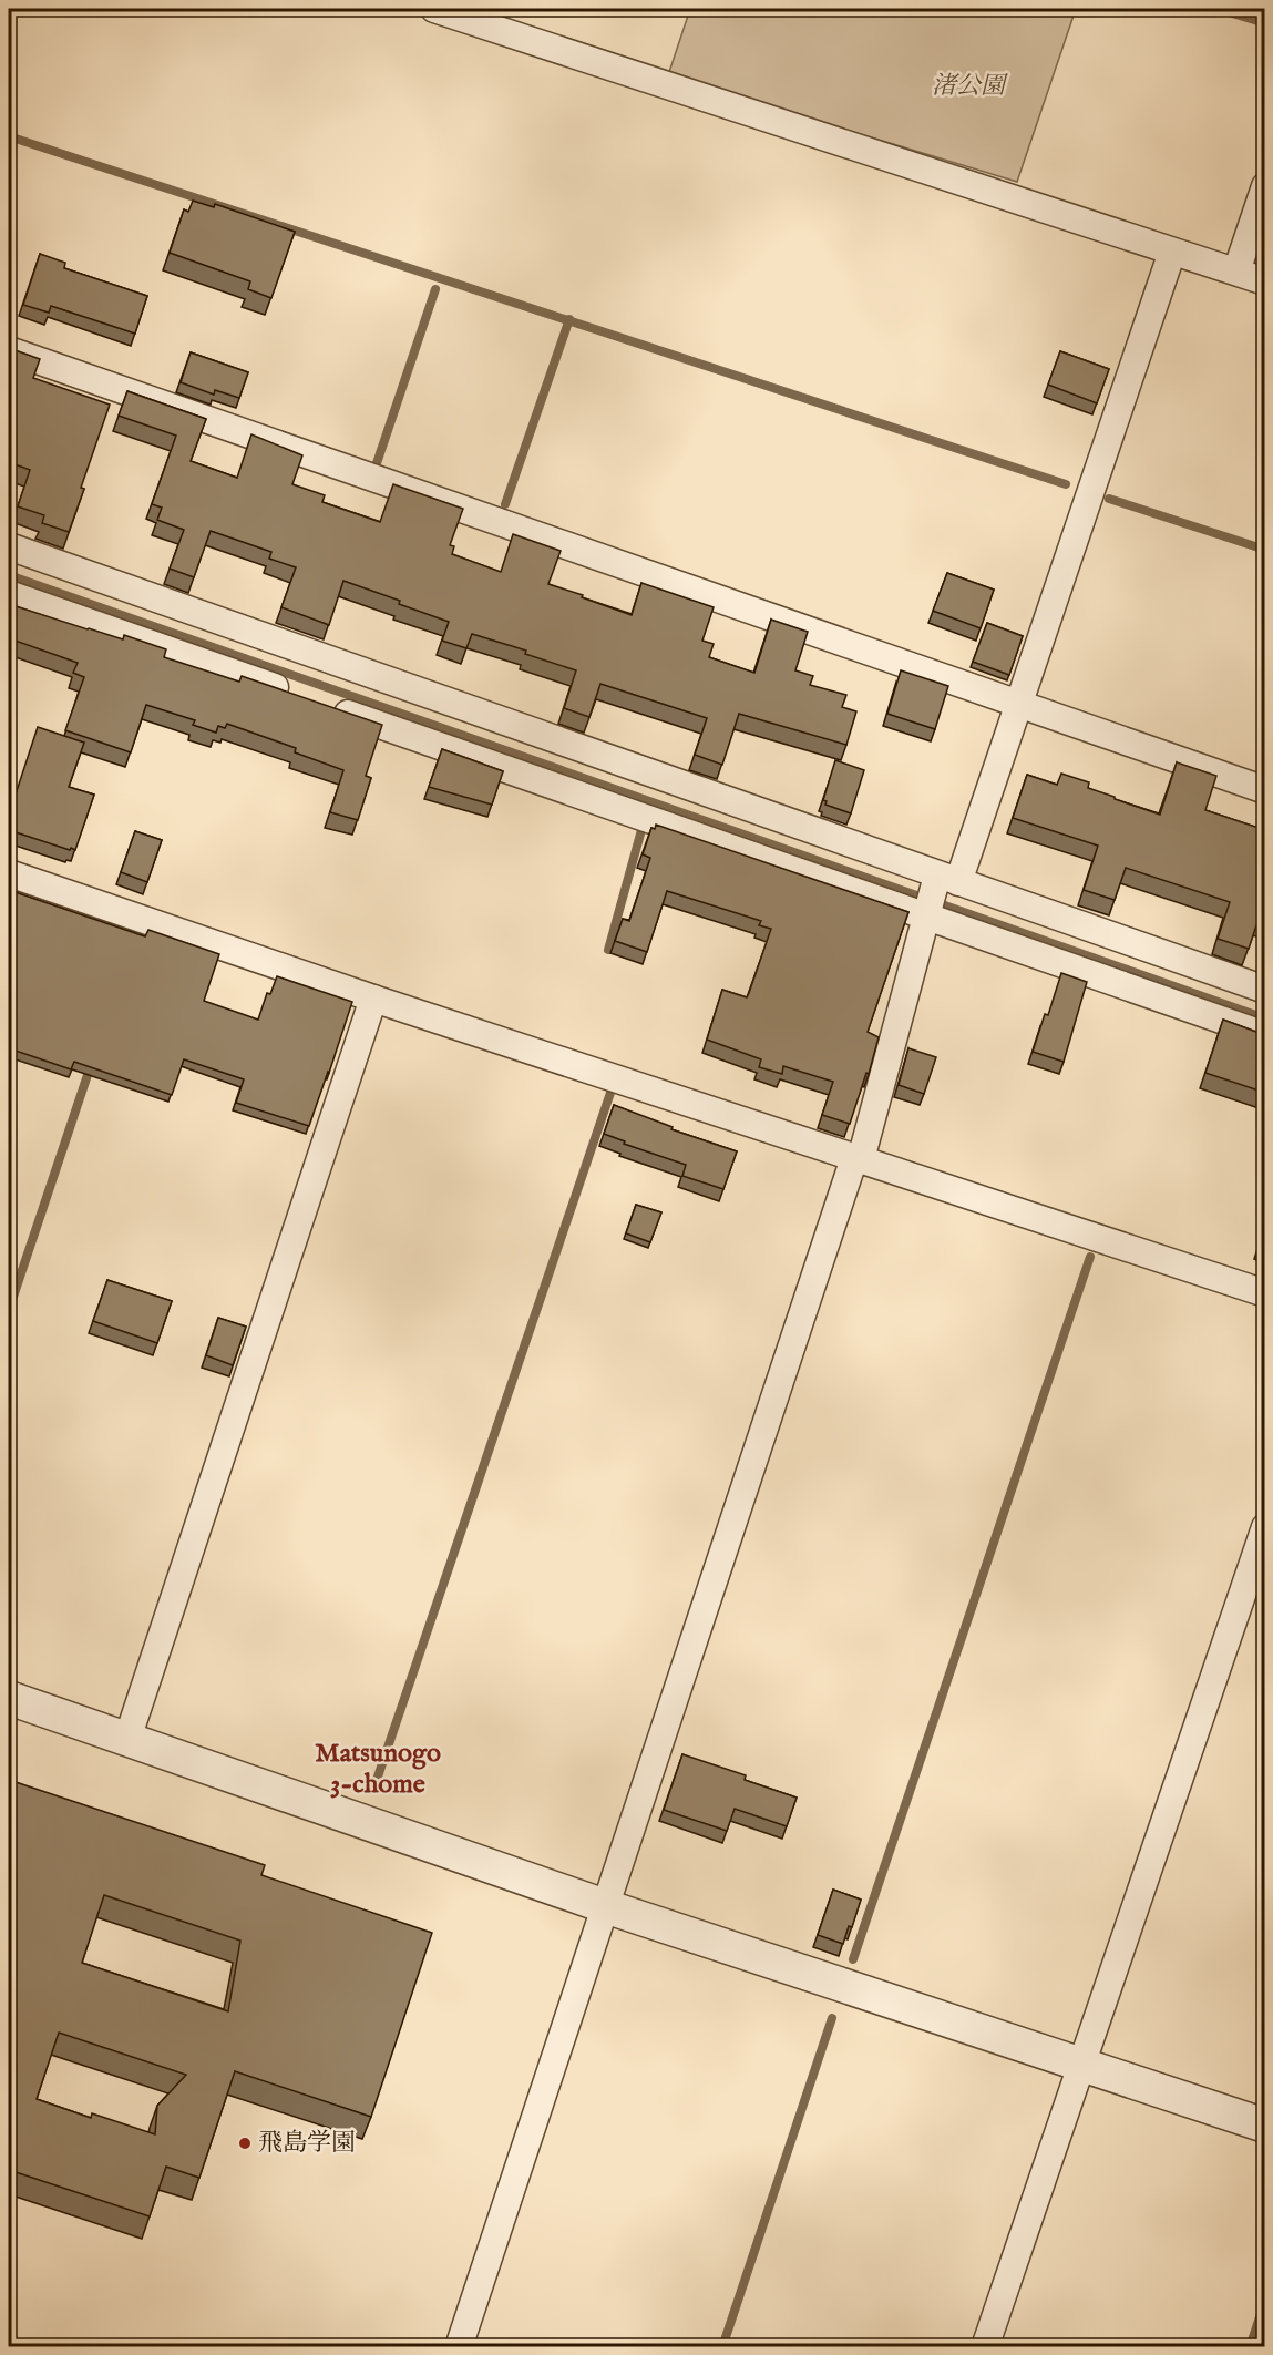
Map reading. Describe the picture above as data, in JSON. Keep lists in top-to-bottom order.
{
  "districts": ["Matsunogo 3-chome"],
  "parks": ["渚公園"],
  "places": ["飛島学園"]
}
